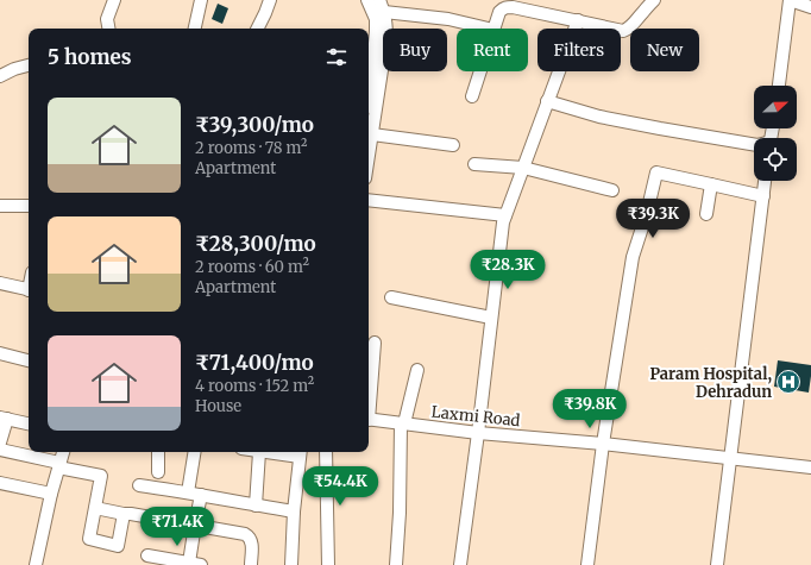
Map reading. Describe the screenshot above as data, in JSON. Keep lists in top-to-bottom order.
{
  "streets": {
    "street": ["Laxmi Road"]
  },
  "places": {
    "hospital": ["Param Hospital, Dehradun"]
  },
  "north": "right",
  "page": {
    "chip": [
      "Buy",
      "Rent",
      "Filters",
      "New"
    ],
    "heading": "5 homes",
    "list": [
      {
        "name": "₹39,300/mo",
        "note": "2 rooms · 78 m² · Apartment"
      },
      {
        "name": "₹28,300/mo",
        "note": "2 rooms · 60 m² · Apartment"
      },
      {
        "name": "₹71,400/mo",
        "note": "4 rooms · 152 m² · House"
      }
    ],
    "price": [
      "₹39.3K",
      "₹28.3K",
      "₹39.8K",
      "₹54.4K",
      "₹71.4K"
    ]
  }
}
